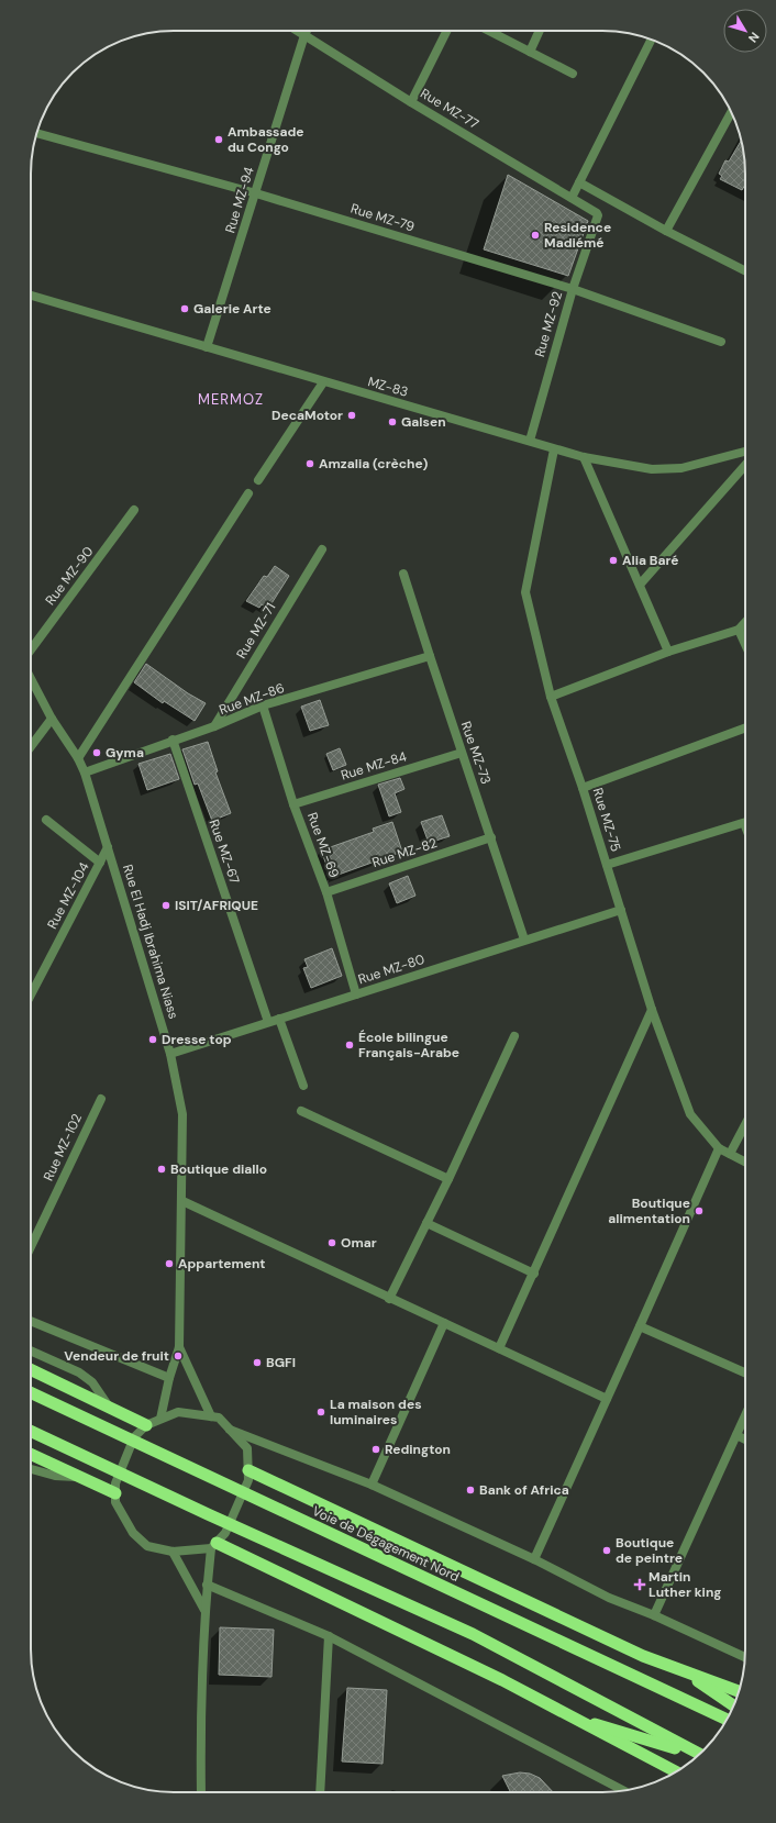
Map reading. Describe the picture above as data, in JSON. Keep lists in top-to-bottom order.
{
  "streets": {
    "highway": ["Voie de Dégagement Nord"],
    "street": [
      "Rue MZ-77",
      "Rue MZ-94",
      "Rue MZ-79",
      "Rue MZ-92",
      "MZ-83",
      "Rue MZ-90",
      "Rue MZ-71",
      "Rue MZ-86",
      "Rue MZ-73",
      "Rue MZ-84",
      "Rue MZ-75",
      "Rue MZ-69",
      "Rue MZ-67",
      "Rue MZ-82",
      "Rue MZ-104",
      "Rue El Hadj Ibrahima Niass",
      "Rue MZ-80",
      "Rue MZ-102"
    ]
  },
  "crossings": [
    ["Rue MZ-77", "Rue MZ-94"],
    ["Rue MZ-77", "Rue MZ-92"],
    ["Rue MZ-94", "Rue MZ-79"],
    ["Rue MZ-94", "MZ-83"],
    ["Rue MZ-79", "Rue MZ-92"],
    ["Rue MZ-92", "MZ-83"],
    ["MZ-83", "Rue MZ-75"],
    ["Rue MZ-71", "Rue MZ-86"],
    ["Rue MZ-86", "Rue MZ-73"],
    ["Rue MZ-86", "Rue MZ-69"],
    ["Rue MZ-86", "Rue MZ-67"],
    ["Rue MZ-86", "Rue El Hadj Ibrahima Niass"],
    ["Rue MZ-73", "Rue MZ-84"],
    ["Rue MZ-73", "Rue MZ-82"],
    ["Rue MZ-73", "Rue MZ-80"],
    ["Rue MZ-84", "Rue MZ-69"],
    ["Rue MZ-75", "Rue MZ-80"],
    ["Rue MZ-69", "Rue MZ-82"],
    ["Rue MZ-69", "Rue MZ-80"],
    ["Rue MZ-67", "Rue MZ-80"],
    ["Rue MZ-104", "Rue El Hadj Ibrahima Niass"],
    ["Rue El Hadj Ibrahima Niass", "Rue MZ-80"]
  ],
  "districts": ["MERMOZ"],
  "places": {
    "other": [
      "Ambassade du Congo",
      "Residence Madiémé",
      "Galerie Arte",
      "DecaMotor",
      "Galsen",
      "Amzalia (crèche)",
      "Alia Baré",
      "Gyma",
      "ISIT/AFRIQUE",
      "Dresse top",
      "École bilingue Français-Arabe",
      "Boutique diallo",
      "Boutique alimentation",
      "Omar",
      "Appartement",
      "Vendeur de fruit",
      "BGFI",
      "La maison des luminaires",
      "Redington",
      "Bank of Africa",
      "Boutique de peintre"
    ],
    "health": ["Martin Luther king"]
  },
  "north": "bottom right"
}
